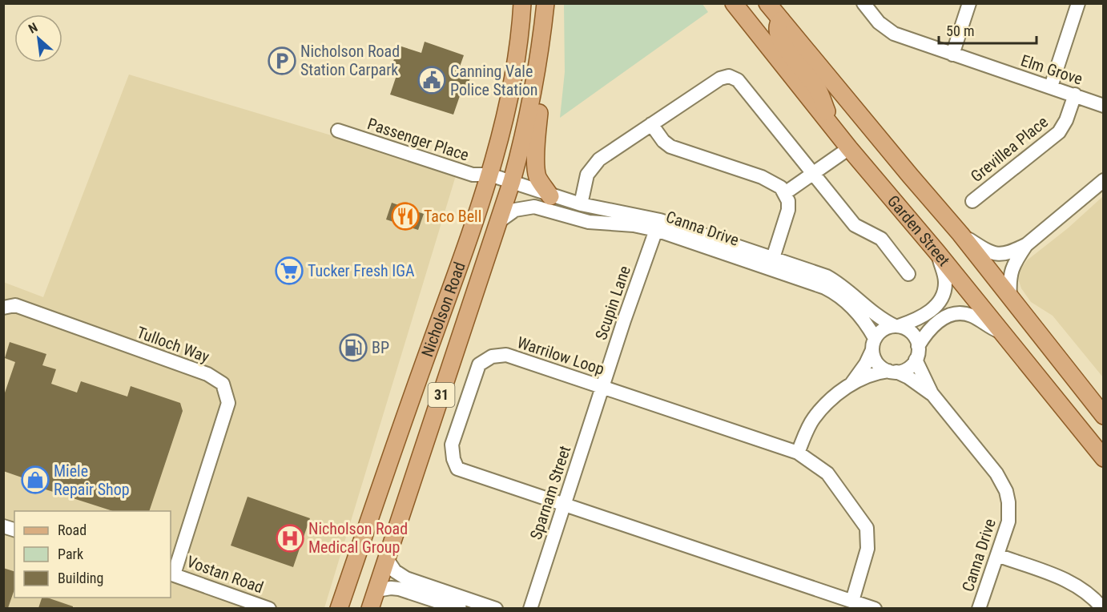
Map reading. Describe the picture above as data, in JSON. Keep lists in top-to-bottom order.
{
  "streets": {
    "main road": ["Garden Street", "Nicholson Road", "31"],
    "street": [
      "Elm Grove",
      "Passenger Place",
      "Grevillea Place",
      "Canna Drive",
      "Scupin Lane",
      "Tulloch Way",
      "Warrilow Loop",
      "Sparnam Street",
      "Vostan Road"
    ]
  },
  "crossings": [
    ["Elm Grove", "Grevillea Place"],
    ["Passenger Place", "Canna Drive"],
    ["Passenger Place", "Nicholson Road"],
    ["Canna Drive", "Scupin Lane"],
    ["Canna Drive", "Nicholson Road"],
    ["Scupin Lane", "Warrilow Loop"],
    ["Scupin Lane", "Sparnam Street"],
    ["Nicholson Road", "31"],
    ["Tulloch Way", "Vostan Road"],
    ["Warrilow Loop", "Sparnam Street"]
  ],
  "places": {
    "parking": ["Nicholson Road Station Carpark"],
    "public building": ["Canning Vale Police Station"],
    "restaurant": ["Taco Bell"],
    "supermarket": ["Tucker Fresh IGA"],
    "fuel station": ["BP"],
    "shop": ["Miele Repair Shop"],
    "hospital": ["Nicholson Road Medical Group"]
  },
  "legend": ["Road", "Park", "Building"],
  "scale_bar": "50 m",
  "north": "top left"
}
